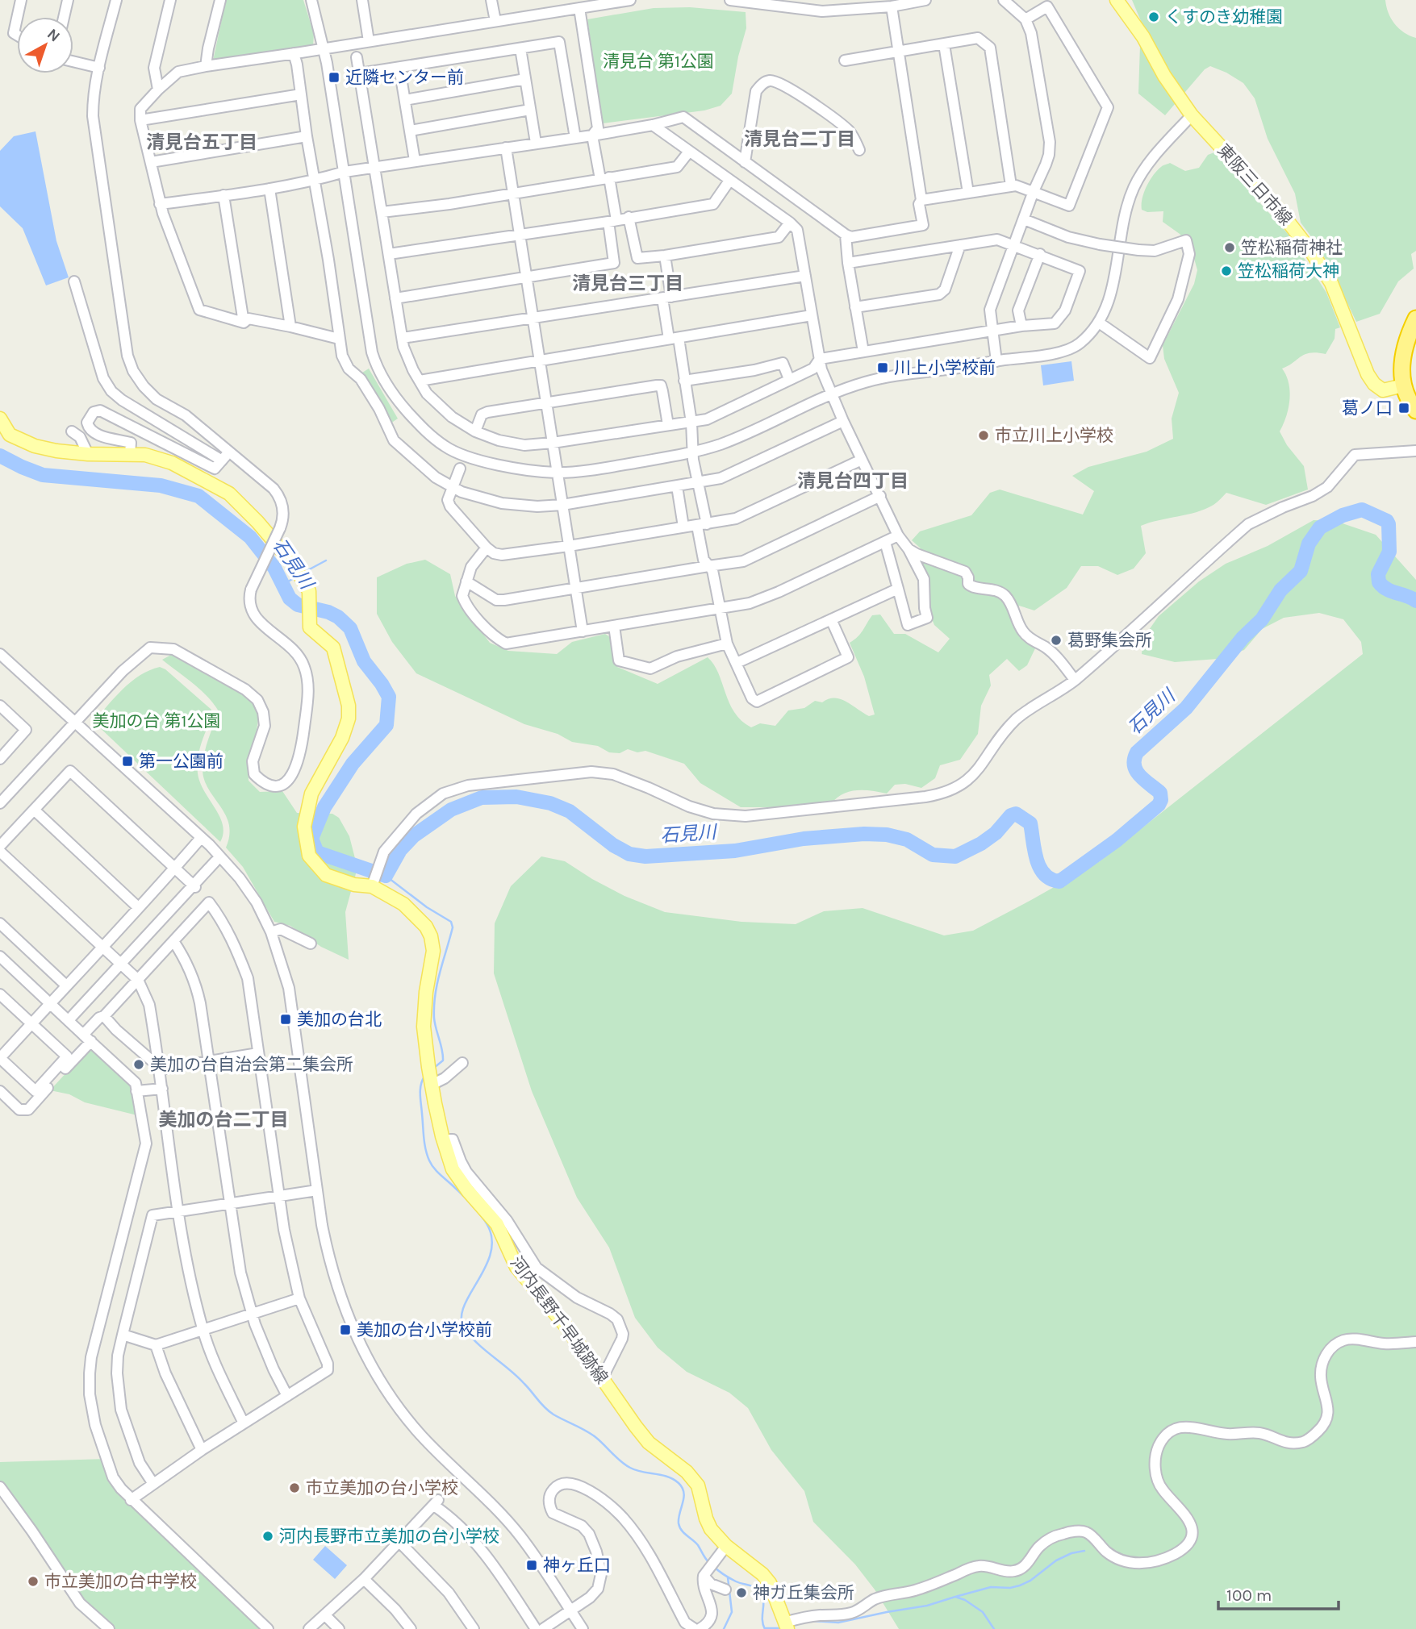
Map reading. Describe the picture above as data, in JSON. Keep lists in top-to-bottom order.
{
  "streets": {
    "main road": ["東阪三日市線", "河内長野千早城跡線"]
  },
  "districts": [
    "清見台二丁目",
    "清見台五丁目",
    "清見台三丁目",
    "清見台四丁目",
    "美加の台二丁目"
  ],
  "water": ["石見川"],
  "parks": ["清見台 第1公園", "美加の台 第1公園"],
  "places": {
    "other": [
      "くすのき幼稚園",
      "笠松稲荷神社",
      "笠松稲荷大神",
      "市立川上小学校",
      "葛野集会所",
      "美加の台自治会第二集会所",
      "市立美加の台小学校",
      "河内長野市立美加の台小学校",
      "市立美加の台中学校",
      "神ガ丘集会所"
    ],
    "transit": [
      "近隣センター前",
      "川上小学校前",
      "葛ノ口",
      "第一公園前",
      "美加の台北",
      "美加の台小学校前",
      "神ヶ丘口"
    ]
  },
  "scale_bar": "100 m",
  "north": "top right"
}
